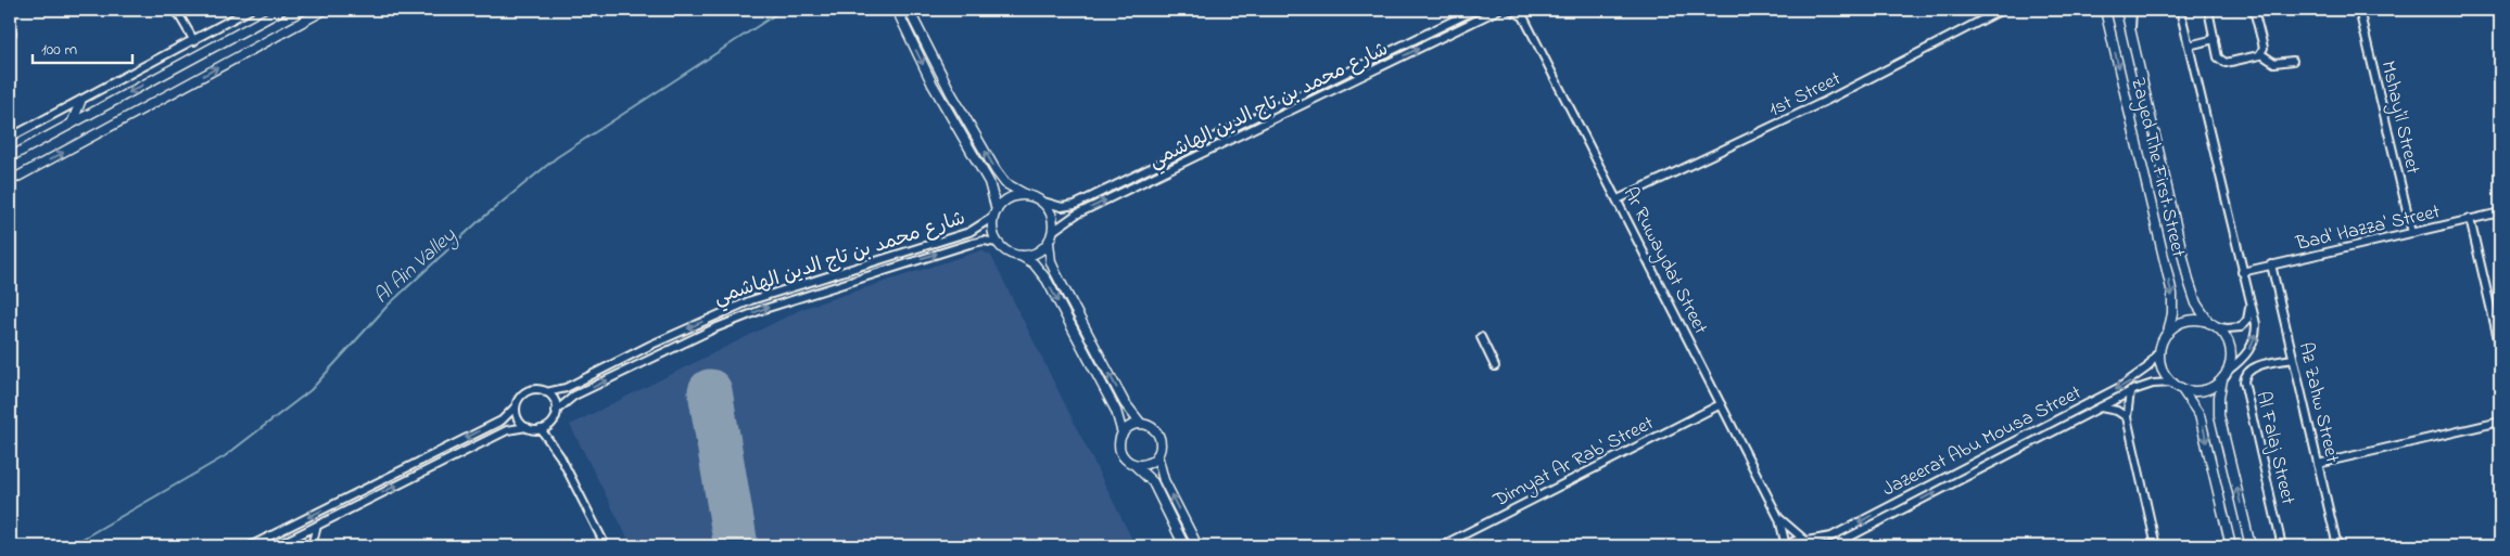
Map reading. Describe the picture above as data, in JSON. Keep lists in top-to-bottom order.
{
  "streets": {
    "main road": ["Zayed The First Street"],
    "street": [
      "1st Street",
      "شارع محمد بن تاج الدين الهاشمي",
      "Mshay'il Street",
      "Bad' Hazza' Street",
      "Ar Ruwaydat Street",
      "Az Zahw Street",
      "Jazeerat Abu Mousa Street",
      "Al Falaj Street",
      "Dimyat Ar Rab' Street"
    ]
  },
  "crossings": [
    ["1st Street", "Ar Ruwaydat Street"],
    ["Mshay'il Street", "Bad' Hazza' Street"],
    ["Zayed The First Street", "Jazeerat Abu Mousa Street"],
    ["Bad' Hazza' Street", "Az Zahw Street"],
    ["Ar Ruwaydat Street", "Jazeerat Abu Mousa Street"],
    ["Ar Ruwaydat Street", "Dimyat Ar Rab' Street"],
    ["Az Zahw Street", "Al Falaj Street"]
  ],
  "water": ["Al Ain Valley"],
  "scale_bar": "100 m"
}
